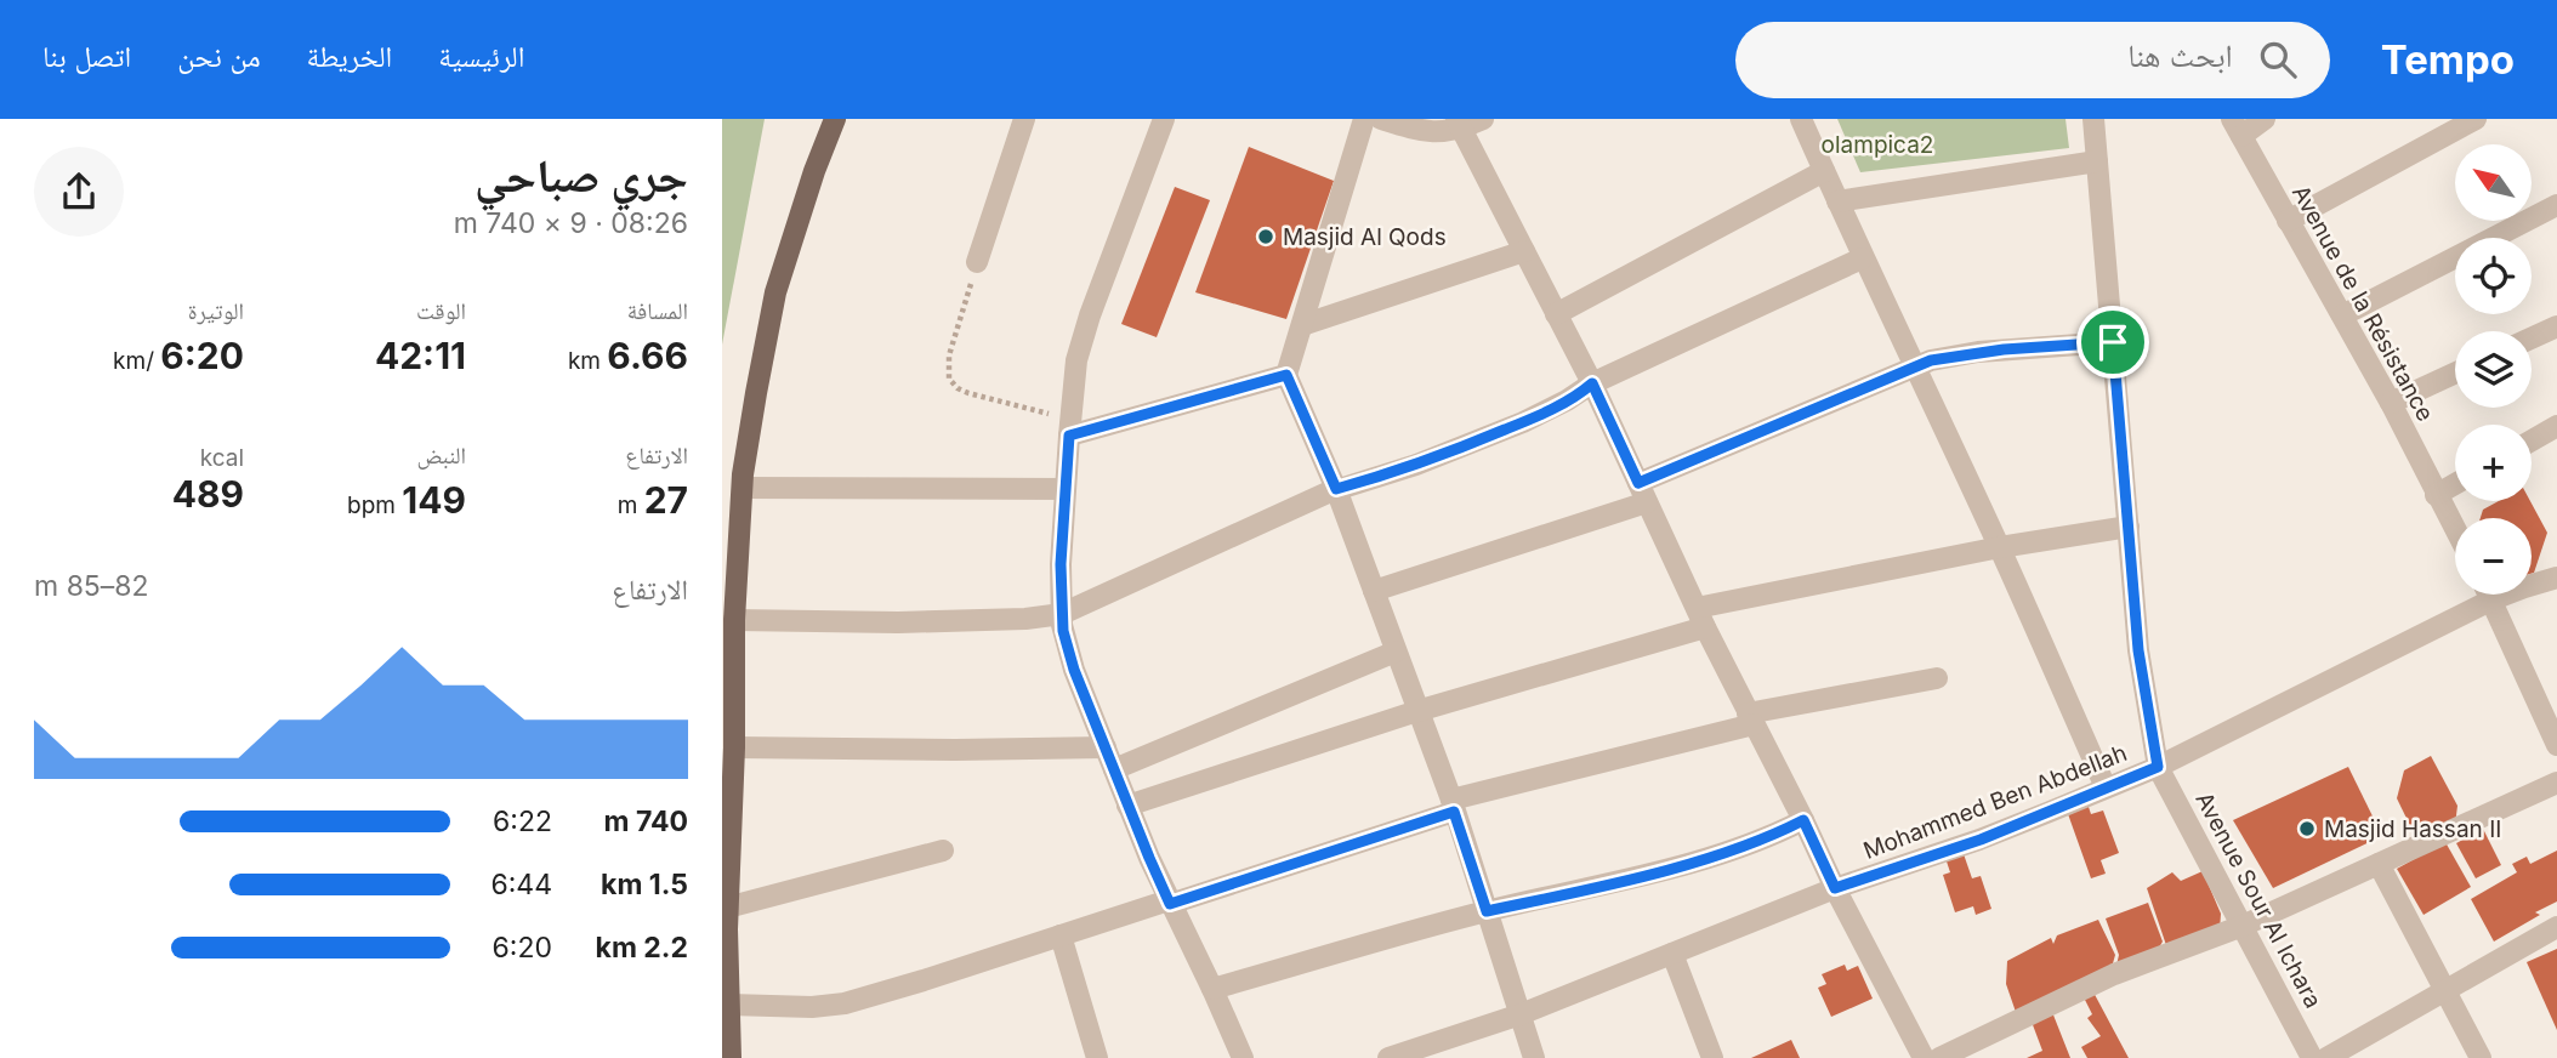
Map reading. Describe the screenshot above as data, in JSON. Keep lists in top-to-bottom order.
{
  "streets": {
    "street": ["Avenue de la Résistance", "Mohammed Ben Abdellah", "Avenue Sour Al Ichara"]
  },
  "crossings": [
    ["Mohammed Ben Abdellah", "Avenue Sour Al Ichara"]
  ],
  "parks": ["olampica2"],
  "places": ["Masjid Al Qods", "Masjid Hassan II"],
  "north": "top left",
  "page": {
    "header": "Tempo",
    "search": "ابحث هنا",
    "nav": [
      "الرئيسية",
      "الخريطة",
      "من نحن",
      "اتصل بنا"
    ],
    "heading": ["جري صباحي", "08:26 · 9 × 740 m"],
    "map_buttons": ["+", "−"],
    "stats": [
      ["المسافة", "6.66 km"],
      ["الوقت", "42:11"],
      ["الوتيرة", "6:20 /km"],
      ["الارتفاع", "27 m"],
      ["النبض", "149 bpm"],
      ["kcal", "489"]
    ],
    "chart": ["الارتفاع", "82–85 m"],
    "list": [
      {
        "name": "740 m",
        "note": "6:22"
      },
      {
        "name": "1.5 km",
        "note": "6:44"
      },
      {
        "name": "2.2 km",
        "note": "6:20"
      }
    ]
  }
}
